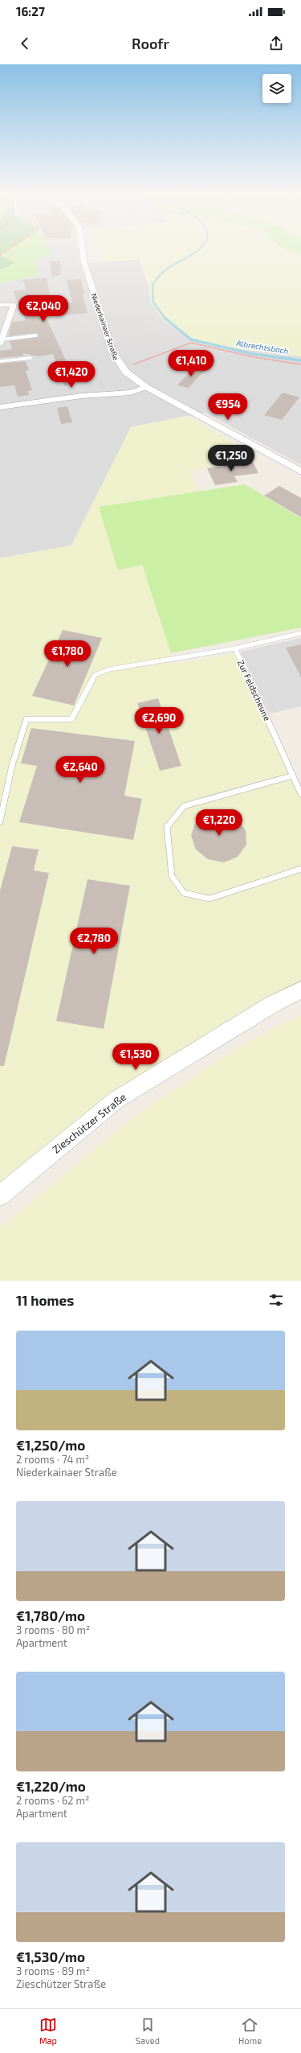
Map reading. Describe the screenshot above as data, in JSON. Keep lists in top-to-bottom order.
{
  "streets": {
    "street": ["Niederkainaer Straße", "Zieschützer Straße"],
    "lane": ["Zur Feldscheune"]
  },
  "water": ["Albrechtsbach"],
  "page": {
    "status": "16:27",
    "header": "Roofr",
    "price": [
      "€2,040",
      "€1,410",
      "€1,420",
      "€954",
      "€1,250",
      "€1,780",
      "€2,690",
      "€2,640",
      "€1,220",
      "€2,780",
      "€1,530"
    ],
    "heading": "11 homes",
    "list": [
      {
        "name": "€1,250/mo",
        "note": "2 rooms · 74 m² · Niederkainaer Straße"
      },
      {
        "name": "€1,780/mo",
        "note": "3 rooms · 80 m² · Apartment"
      },
      {
        "name": "€1,220/mo",
        "note": "2 rooms · 62 m² · Apartment"
      },
      {
        "name": "€1,530/mo",
        "note": "3 rooms · 89 m² · Zieschützer Straße"
      }
    ],
    "tabs": ["Map", "Saved", "Home"]
  }
}
